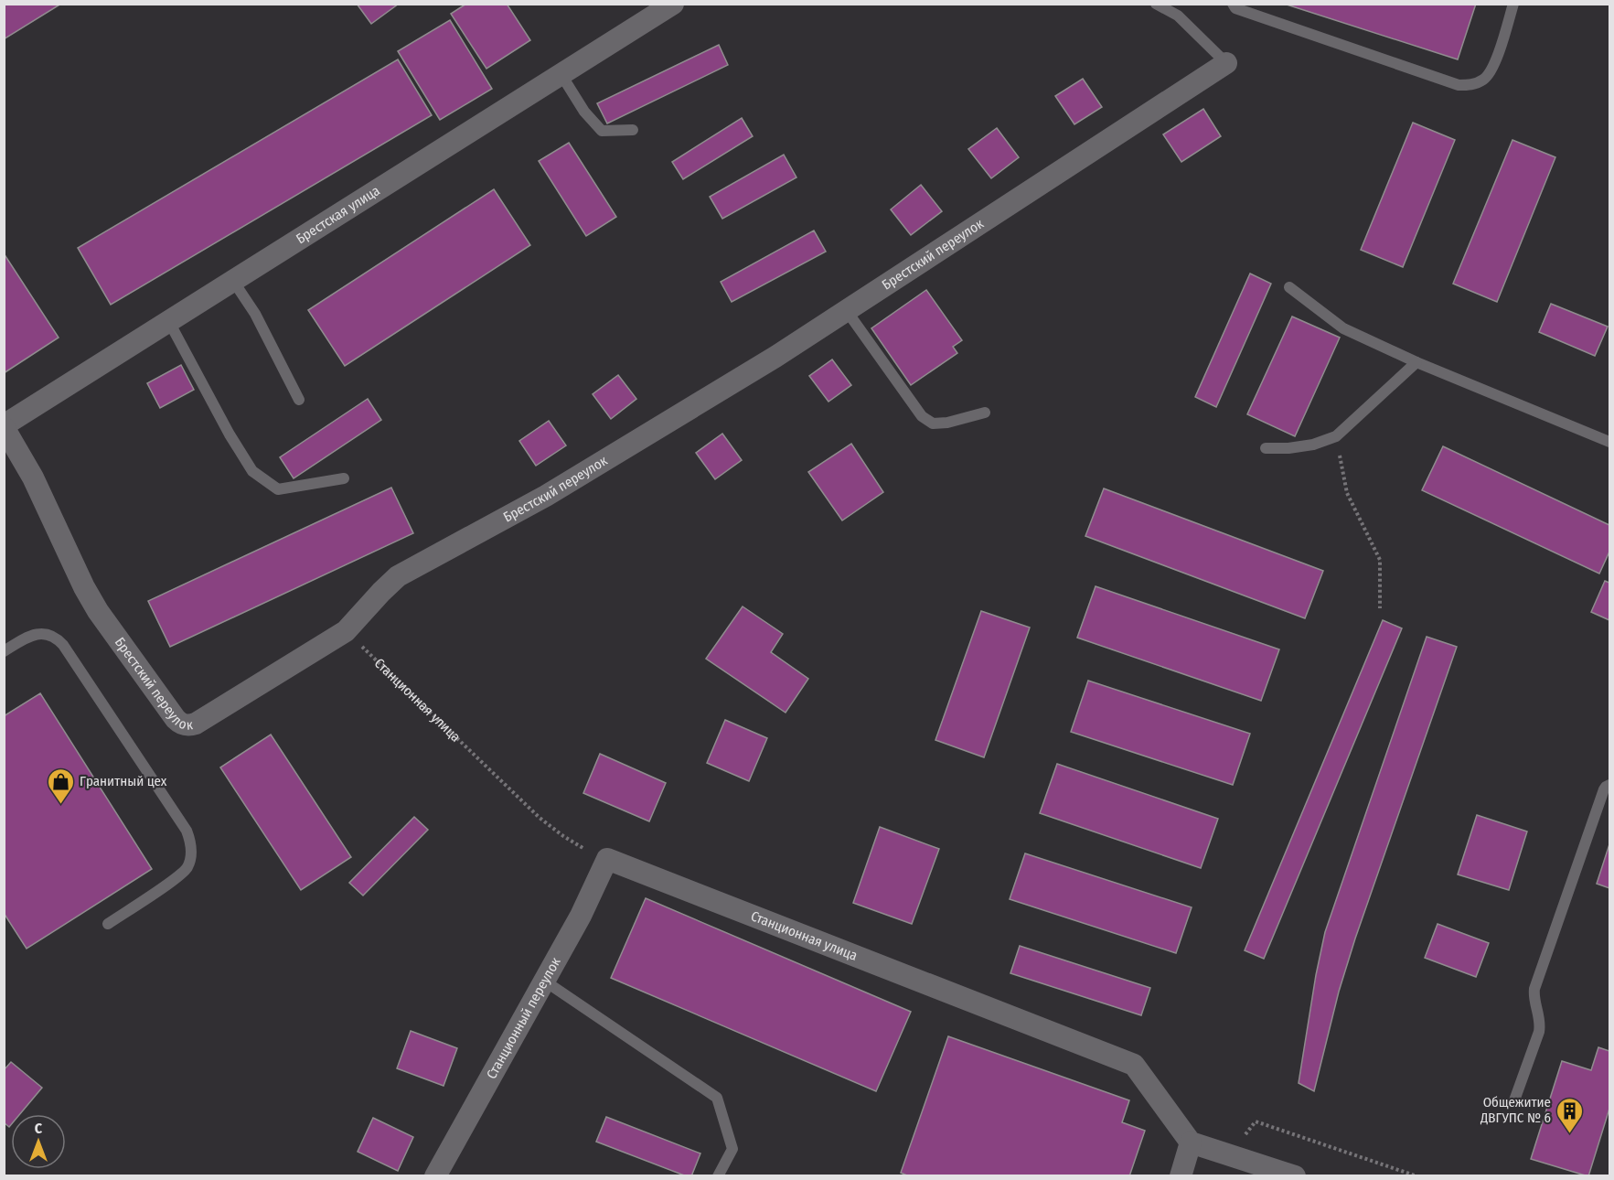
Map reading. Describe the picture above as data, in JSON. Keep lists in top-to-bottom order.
{
  "streets": {
    "street": [
      "Брестская улица",
      "Брестский переулок",
      "Станционная улица",
      "Станционный переулок"
    ]
  },
  "crossings": [
    ["Брестская улица", "Брестский переулок"],
    ["Брестский переулок", "Станционная улица"],
    ["Станционная улица", "Станционный переулок"]
  ],
  "places": {
    "shop": ["Гранитный цех"],
    "building": ["Общежитие ДВГУПС № 6"]
  },
  "north": "top"
}
